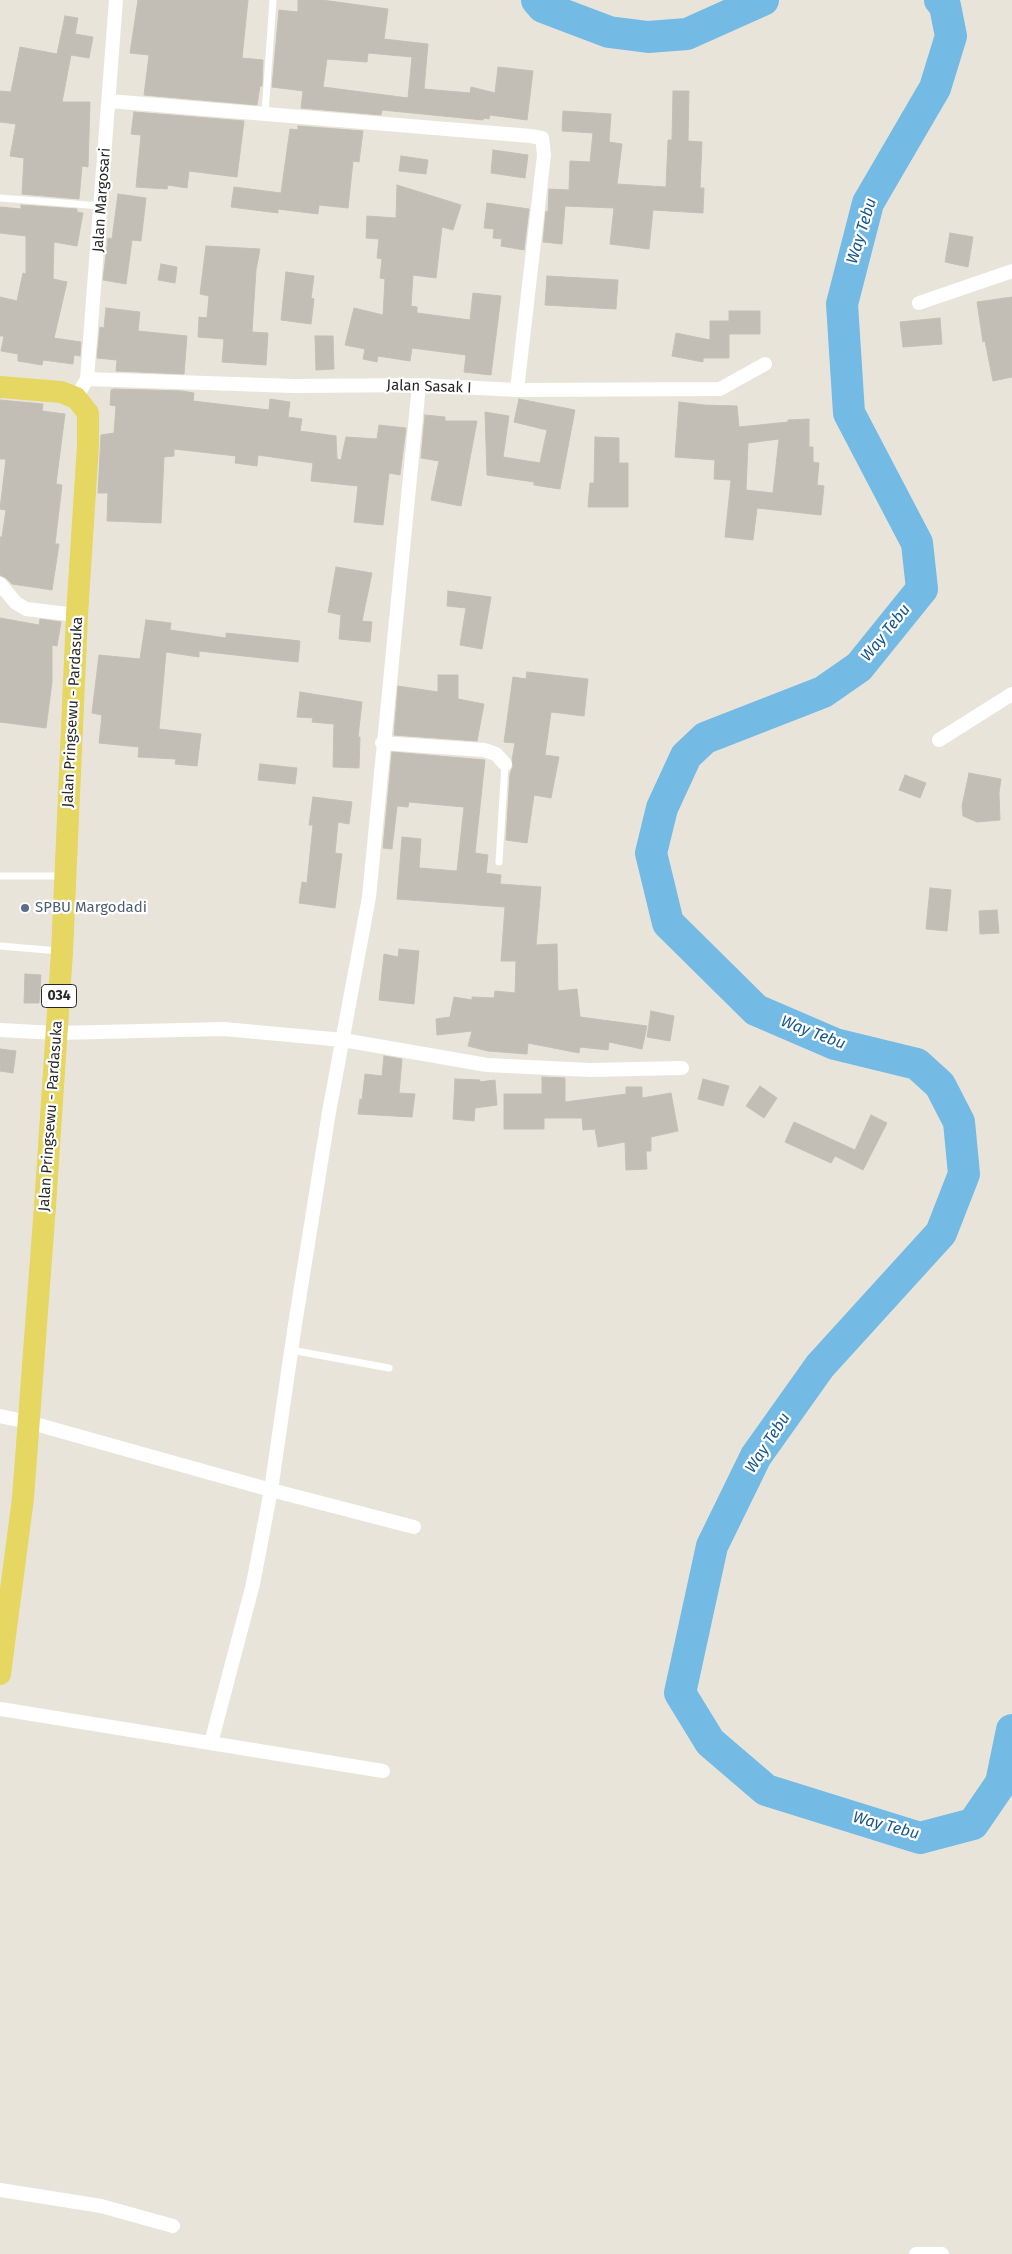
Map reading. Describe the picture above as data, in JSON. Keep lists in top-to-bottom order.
{
  "streets": {
    "main road": ["Jalan Pringsewu - Pardasuka", "034"],
    "street": ["Jalan Margosari", "Jalan Sasak I"]
  },
  "crossings": [
    ["Jalan Margosari", "Jalan Sasak I"],
    ["Jalan Margosari", "Jalan Pringsewu - Pardasuka"]
  ],
  "water": ["Way Tebu"],
  "places": ["SPBU Margodadi"]
}
